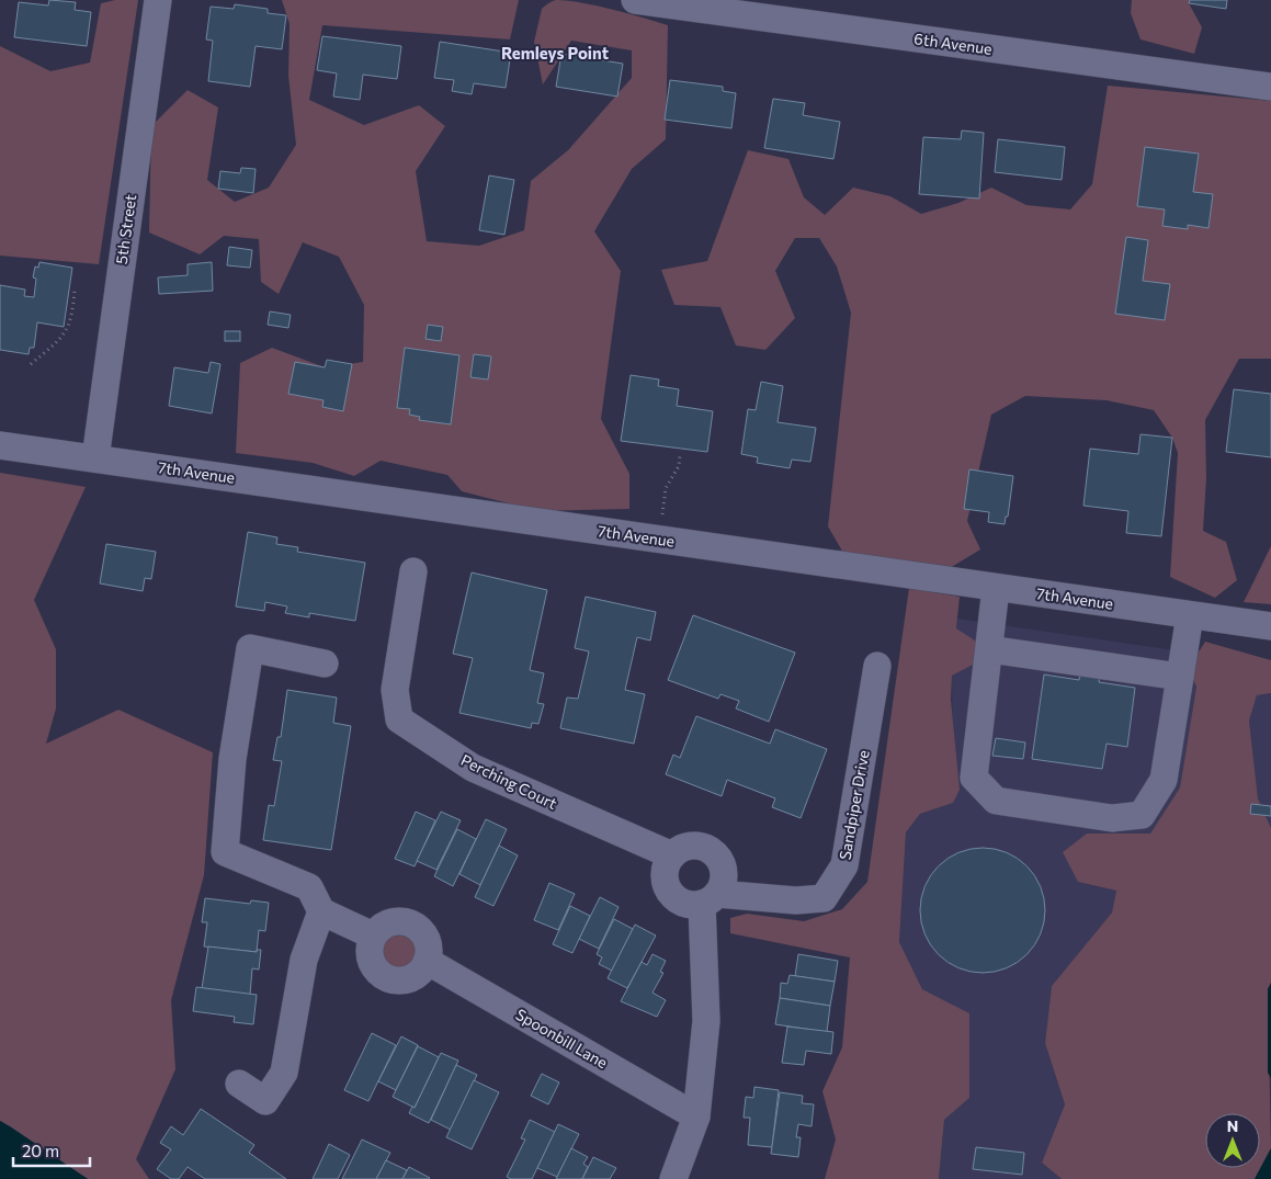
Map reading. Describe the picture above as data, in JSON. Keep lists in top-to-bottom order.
{
  "streets": {
    "street": [
      "6th Avenue",
      "5th Street",
      "7th Avenue",
      "Perching Court",
      "Sandpiper Drive",
      "Spoonbill Lane"
    ]
  },
  "crossings": [
    ["5th Street", "7th Avenue"],
    ["Perching Court", "Sandpiper Drive"]
  ],
  "districts": ["Remleys Point"],
  "scale_bar": "20 m",
  "north": "top"
}
